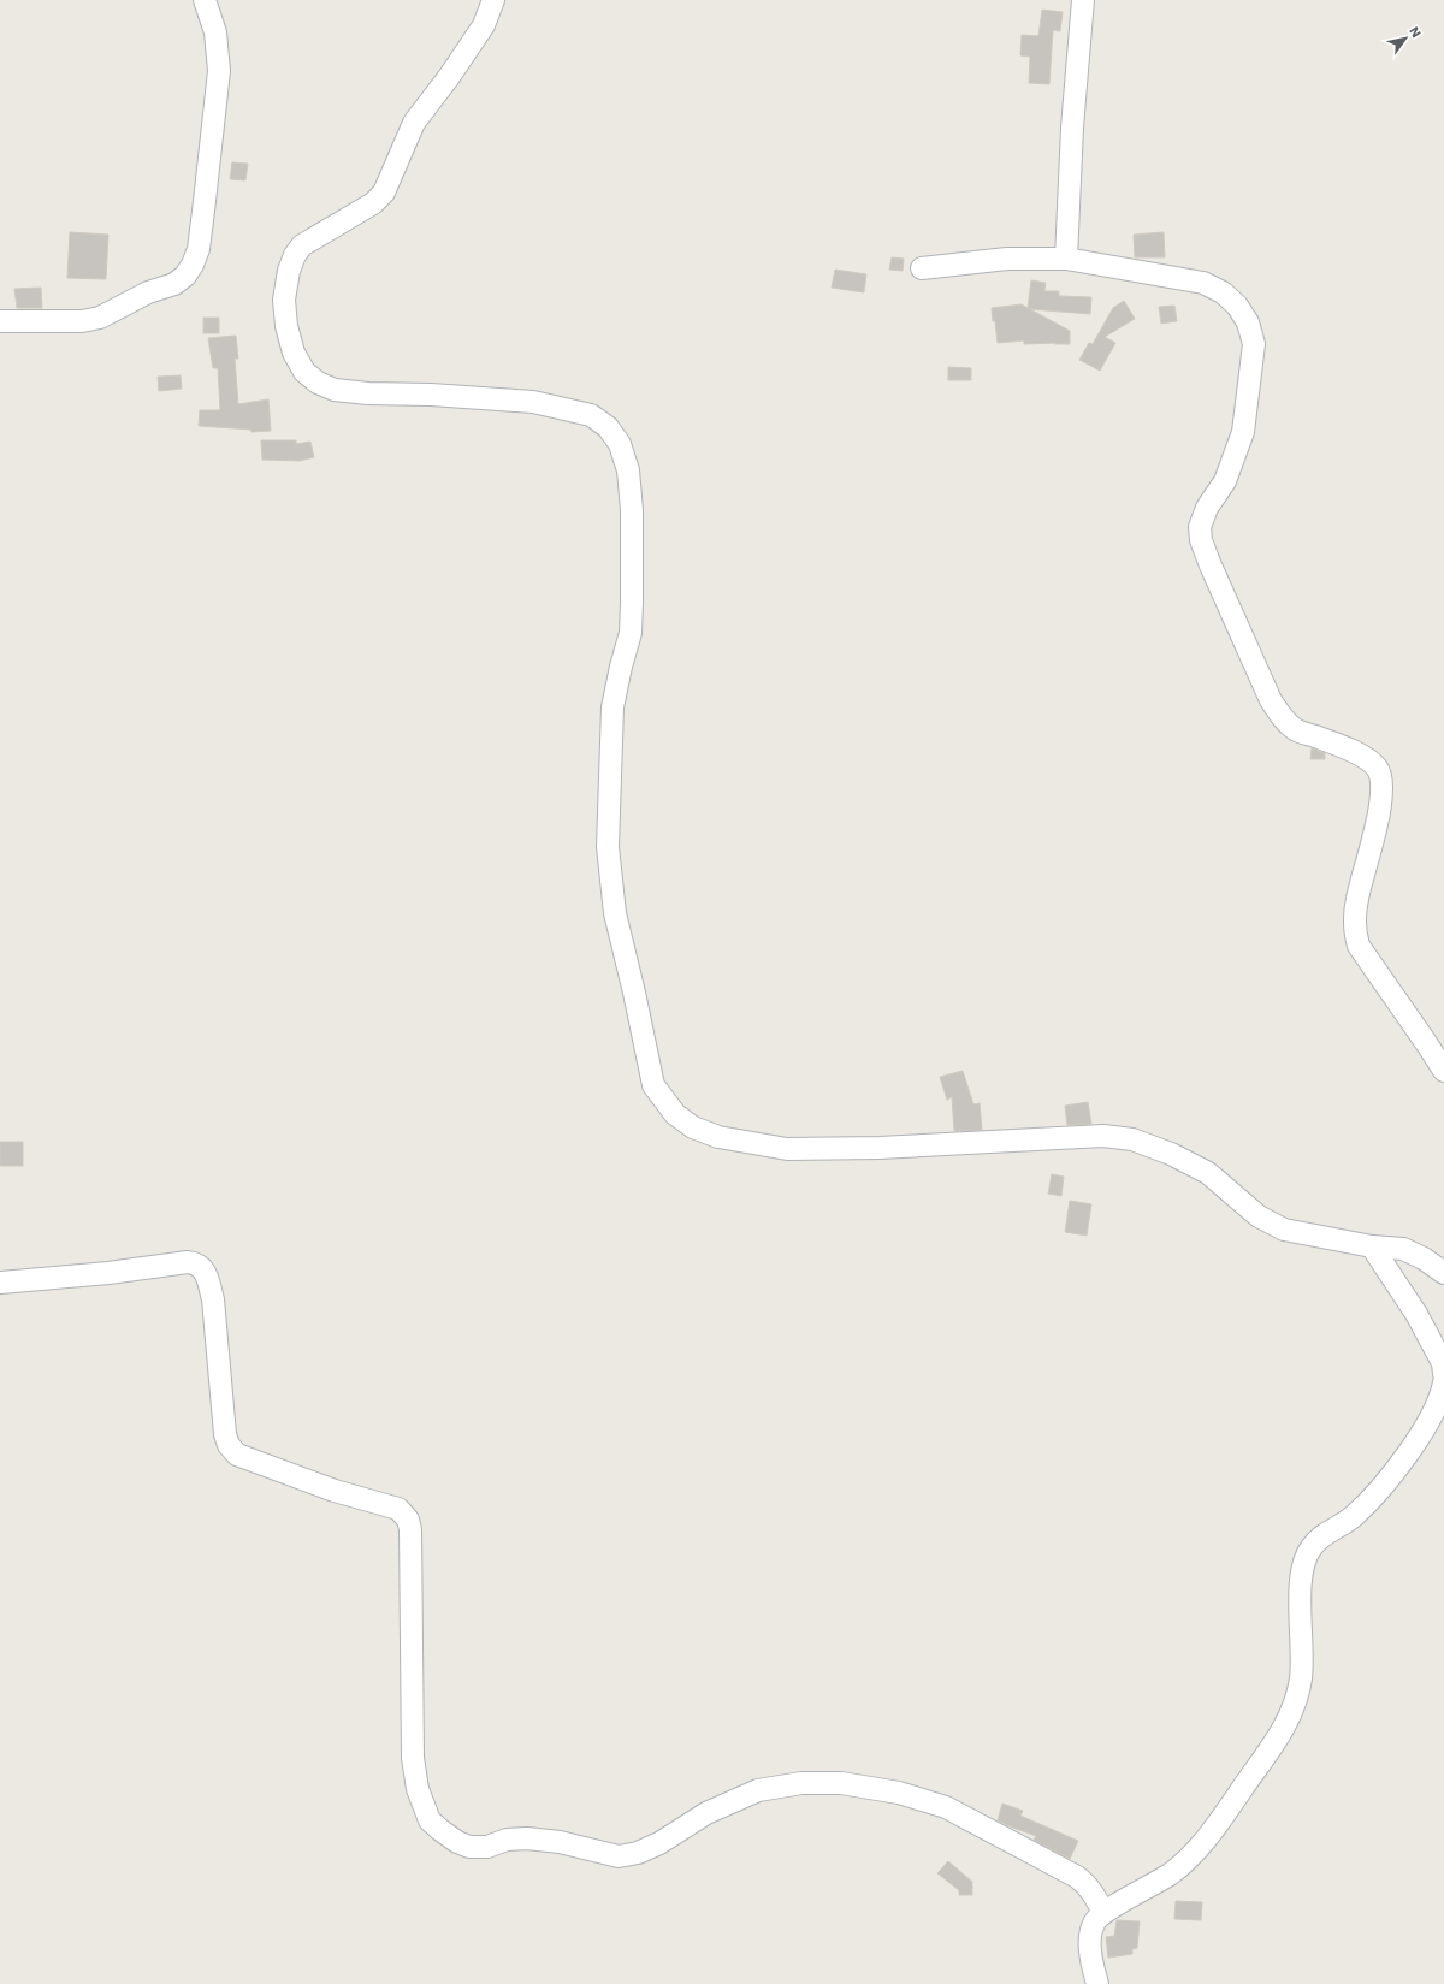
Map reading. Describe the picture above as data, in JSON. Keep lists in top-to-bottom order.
{
  "north": "top right"
}
